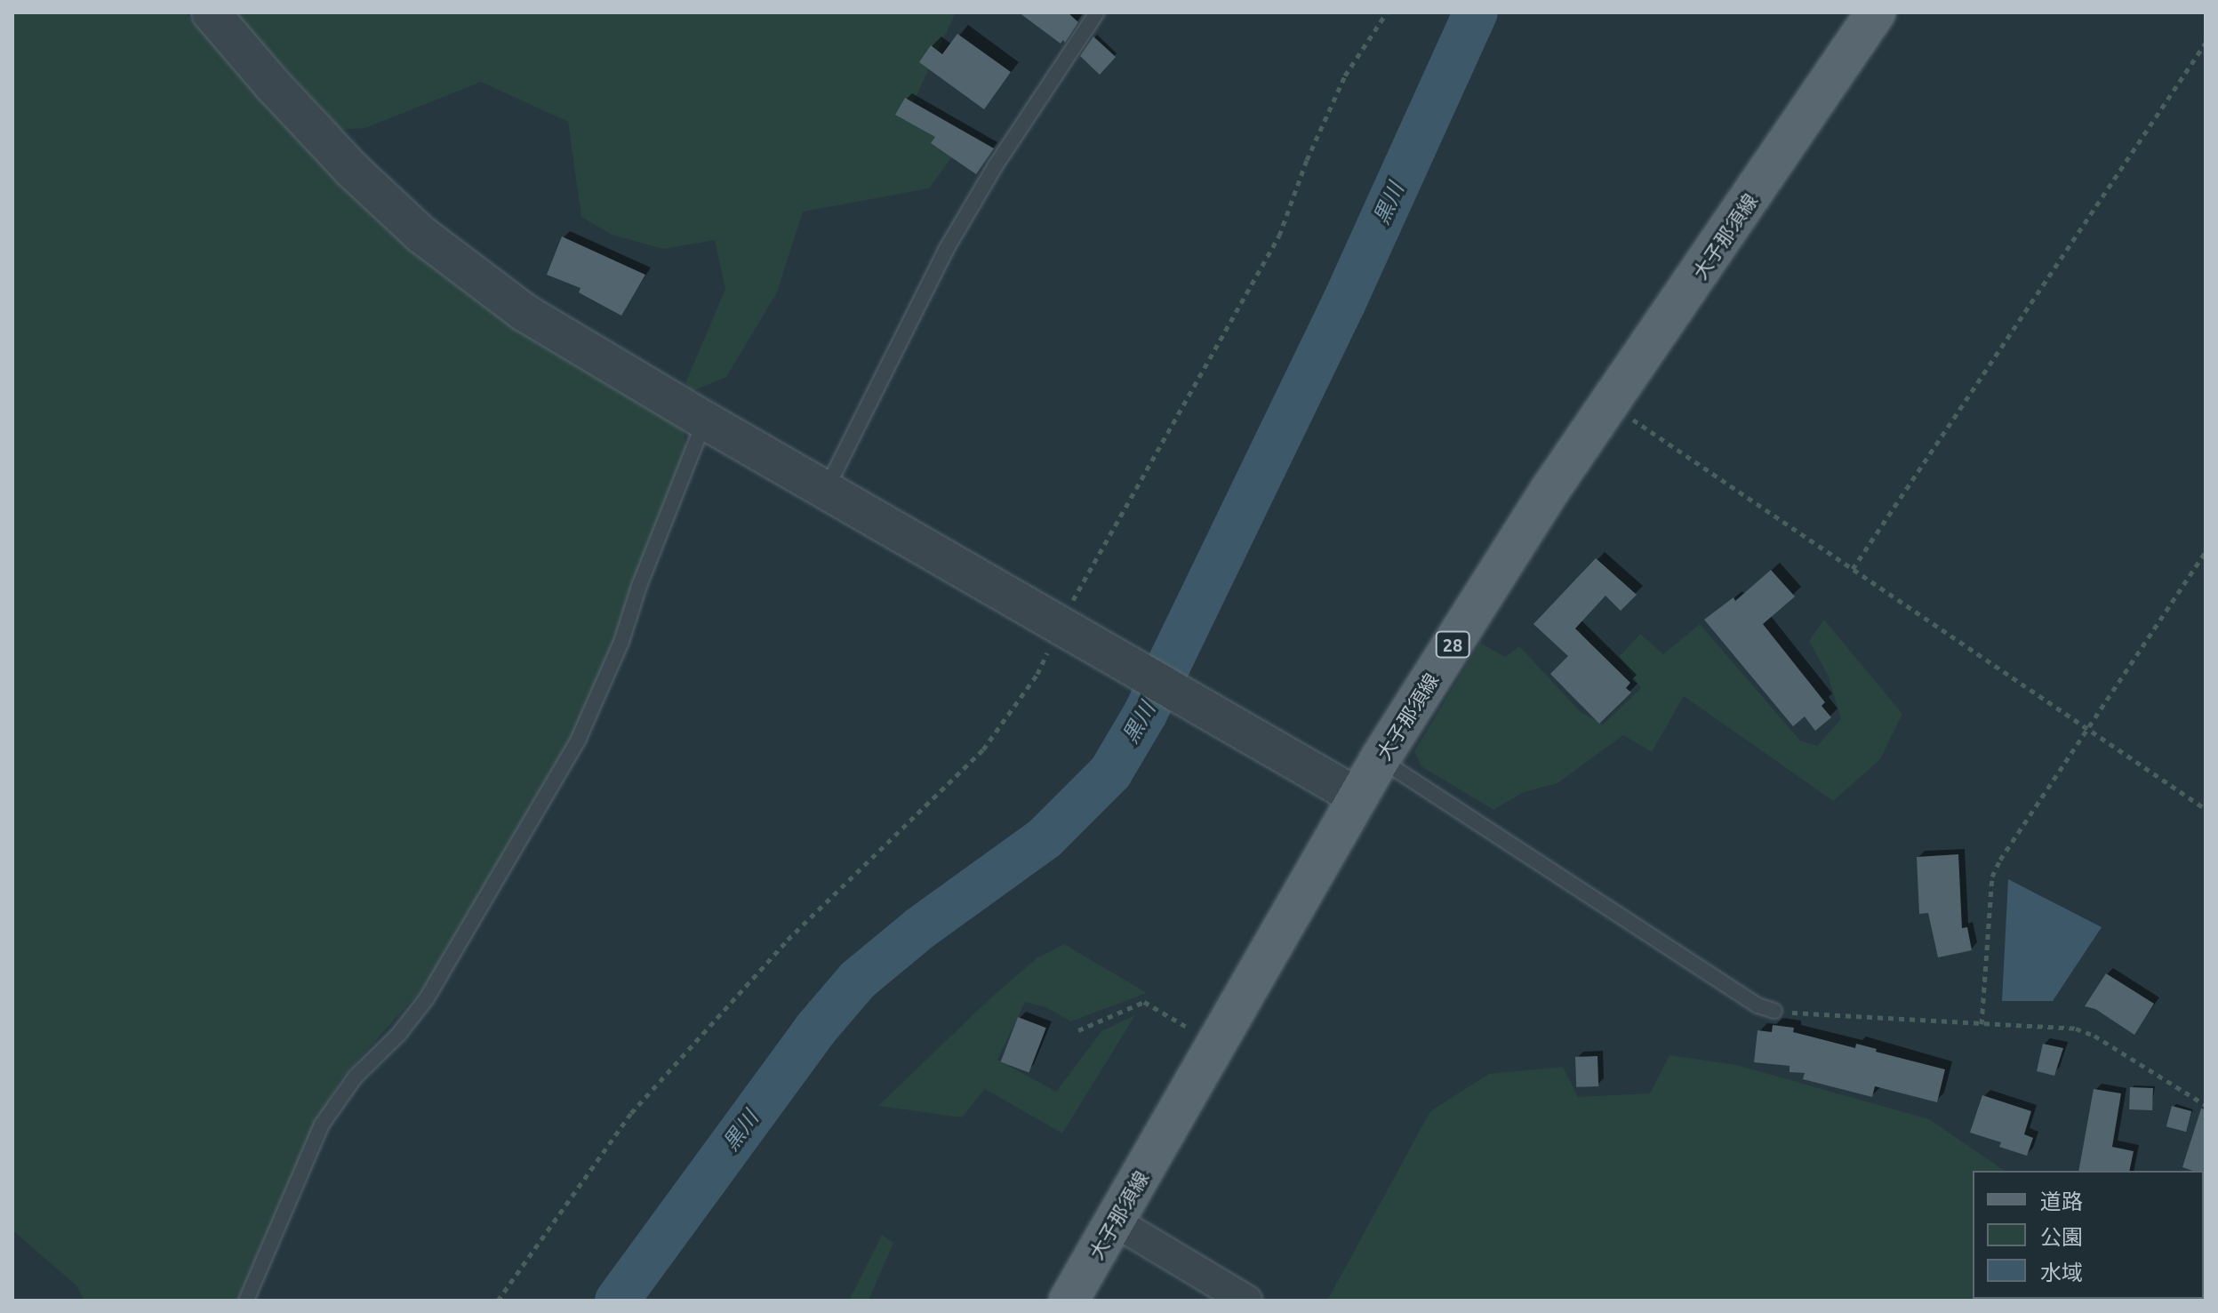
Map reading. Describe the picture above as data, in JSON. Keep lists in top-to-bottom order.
{
  "streets": {
    "main road": ["大子那須線", "28"]
  },
  "water": ["黒川"],
  "legend": ["道路", "公園", "水域"]
}
